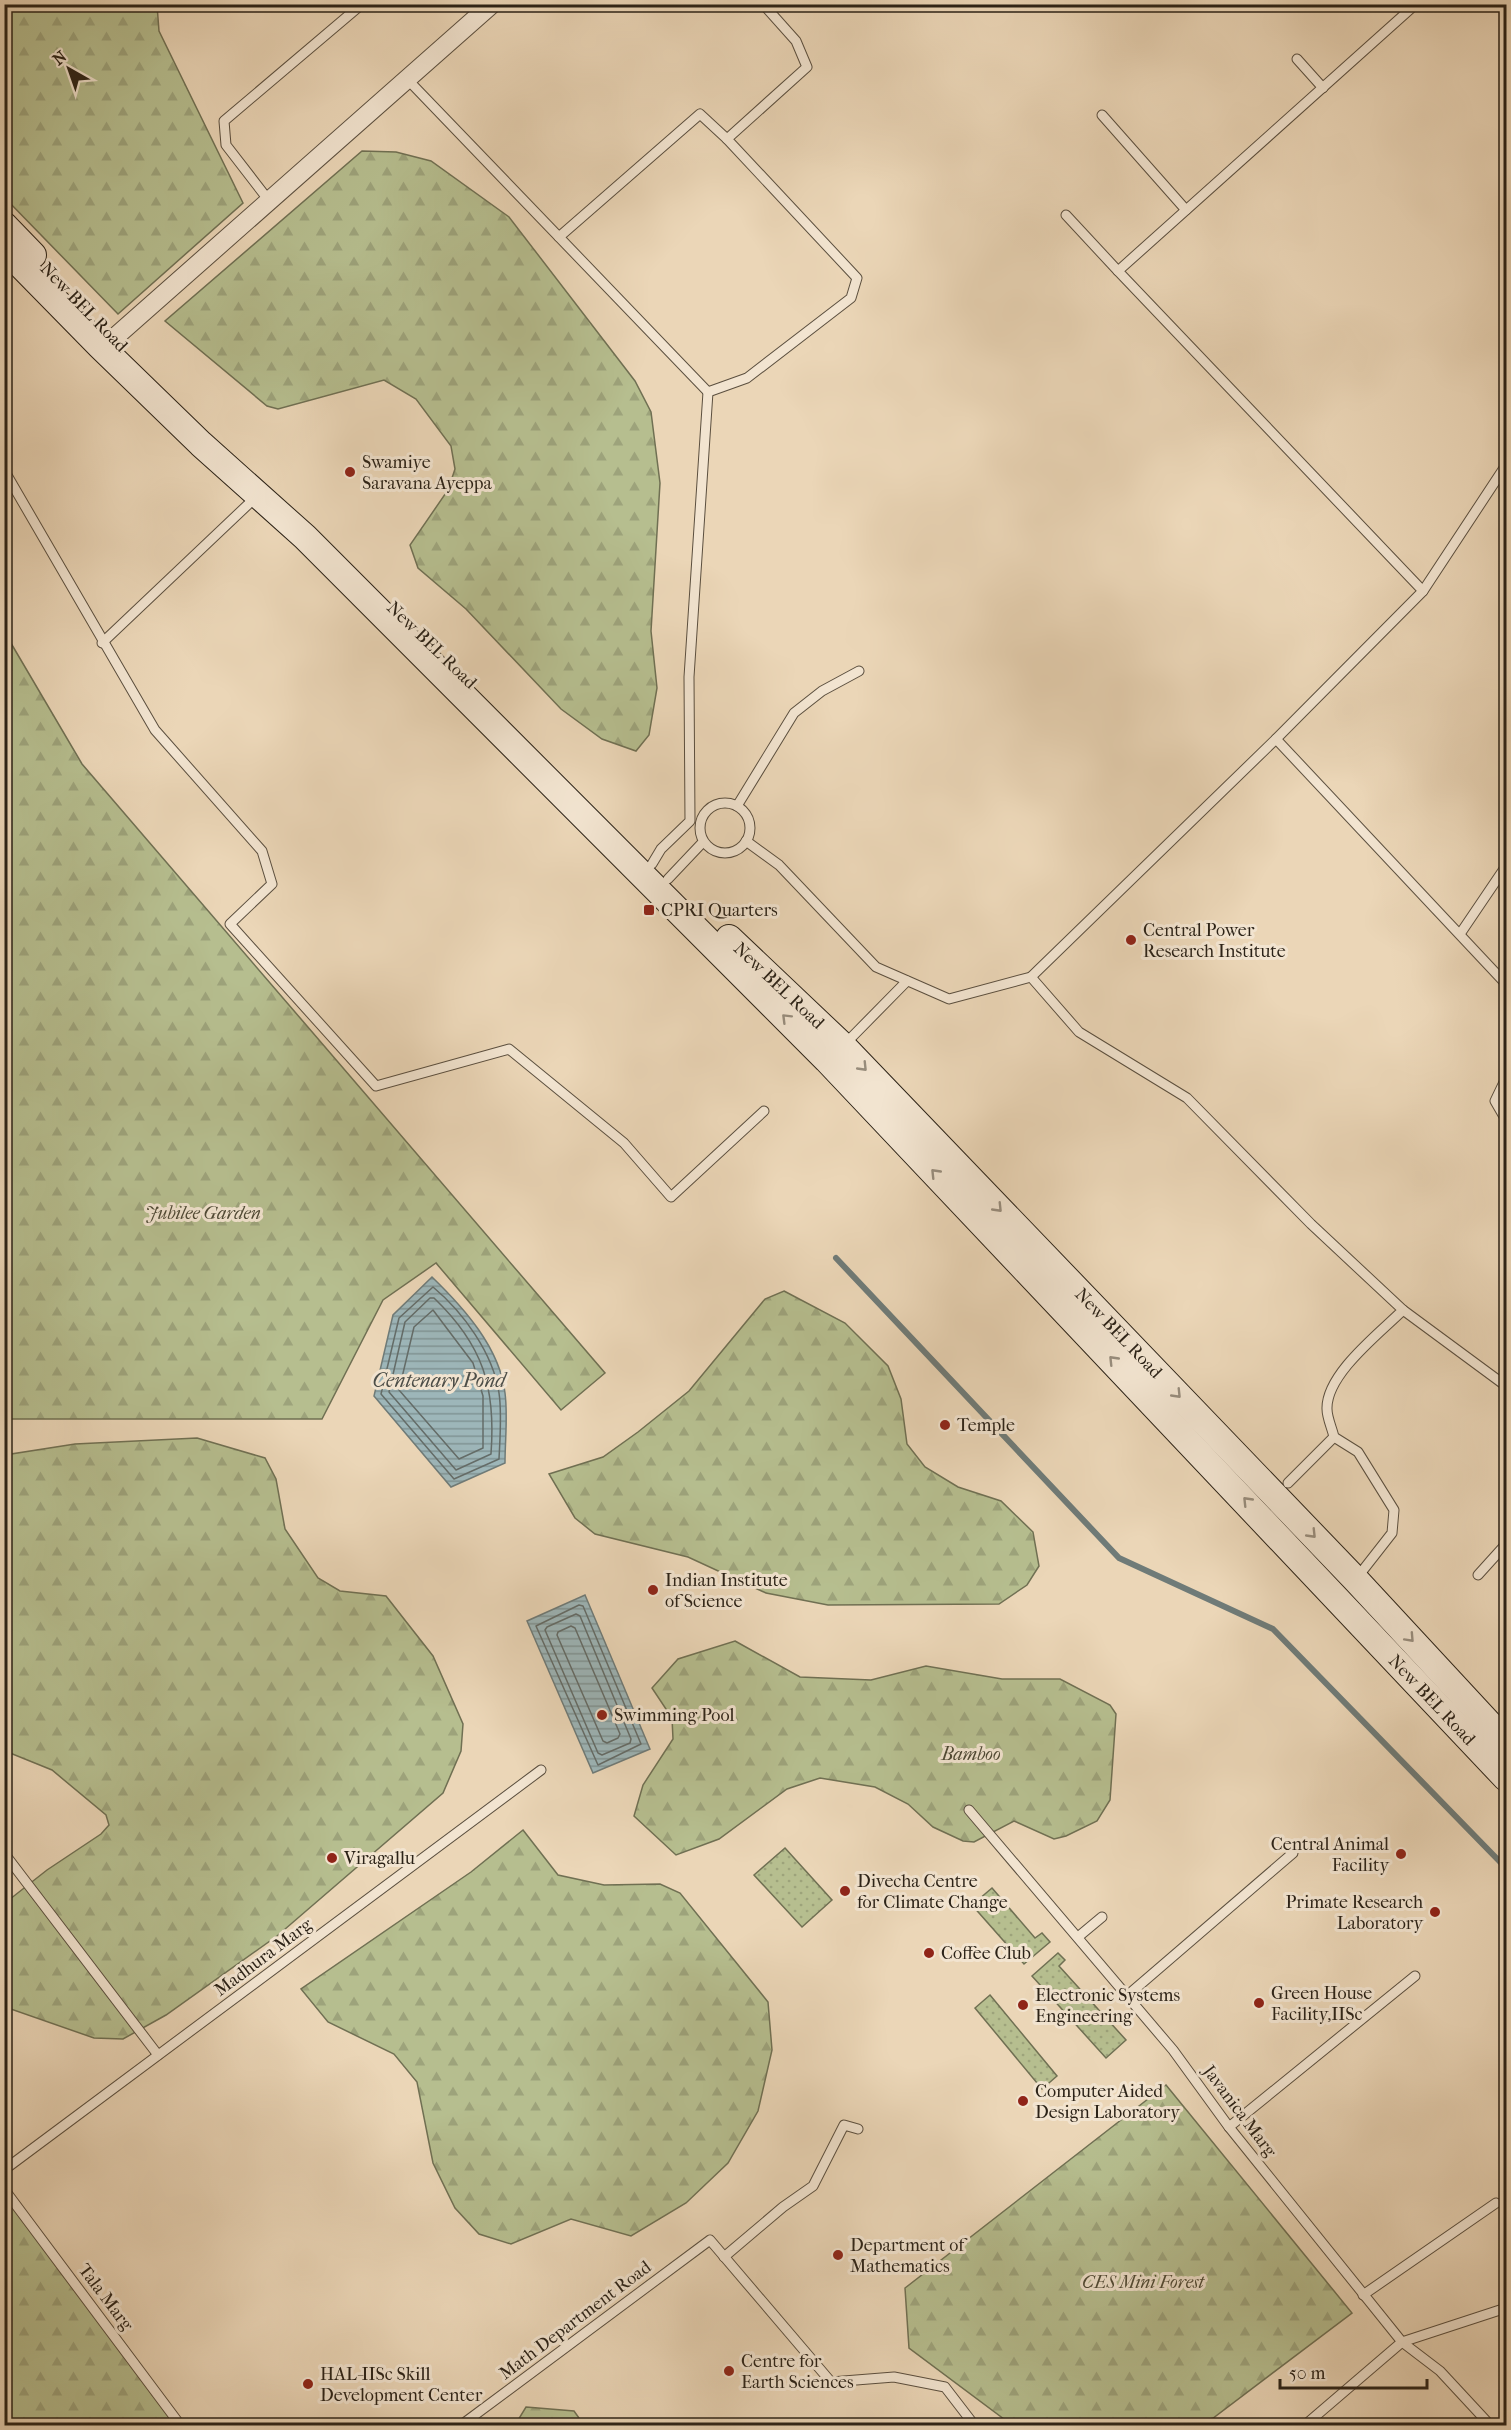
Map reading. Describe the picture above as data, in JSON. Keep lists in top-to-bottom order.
{
  "streets": {
    "main road": ["New BEL Road"],
    "lane": [
      "Madhura Marg",
      "Javanica Marg",
      "Tala Marg",
      "Math Department Road"
    ]
  },
  "water": ["Centenary Pond"],
  "parks": ["Jubilee Garden", "Bamboo", "CES Mini Forest"],
  "places": {
    "other": [
      "Swamiye Saravana Ayeppa",
      "Central Power Research Institute",
      "Temple",
      "Indian Institute of Science",
      "Swimming Pool",
      "Central Animal Facility",
      "Viragallu",
      "Divecha Centre for Climate Change",
      "Primate Research Laboratory",
      "Coffee Club",
      "Green House Facility,IISc",
      "Electronic Systems Engineering",
      "Computer Aided Design Laboratory",
      "Department of Mathematics",
      "Centre for Earth Sciences",
      "HAL-IISc Skill Development Center"
    ],
    "transit": ["CPRI Quarters"]
  },
  "scale_bar": "50 m",
  "north": "top left"
}
